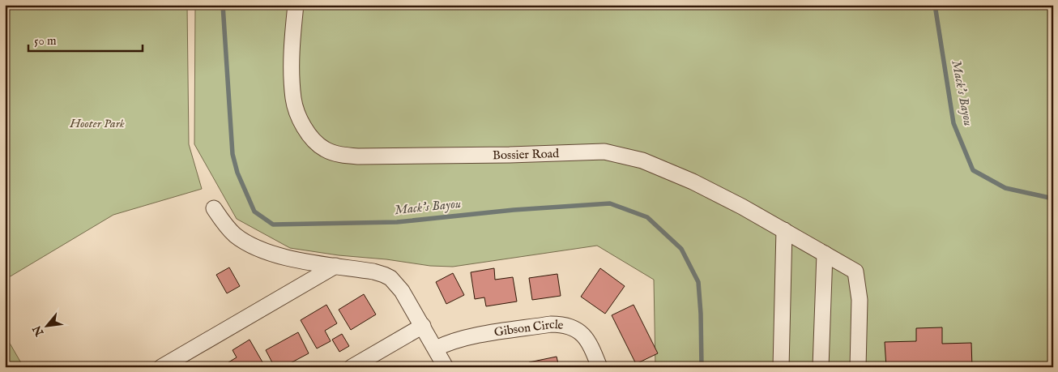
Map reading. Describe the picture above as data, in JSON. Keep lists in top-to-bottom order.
{
  "streets": {
    "street": ["Bossier Road", "Gibson Circle"]
  },
  "water": ["Mack's Bayou"],
  "parks": ["Hooter Park"],
  "scale_bar": "50 m",
  "north": "bottom left"
}
